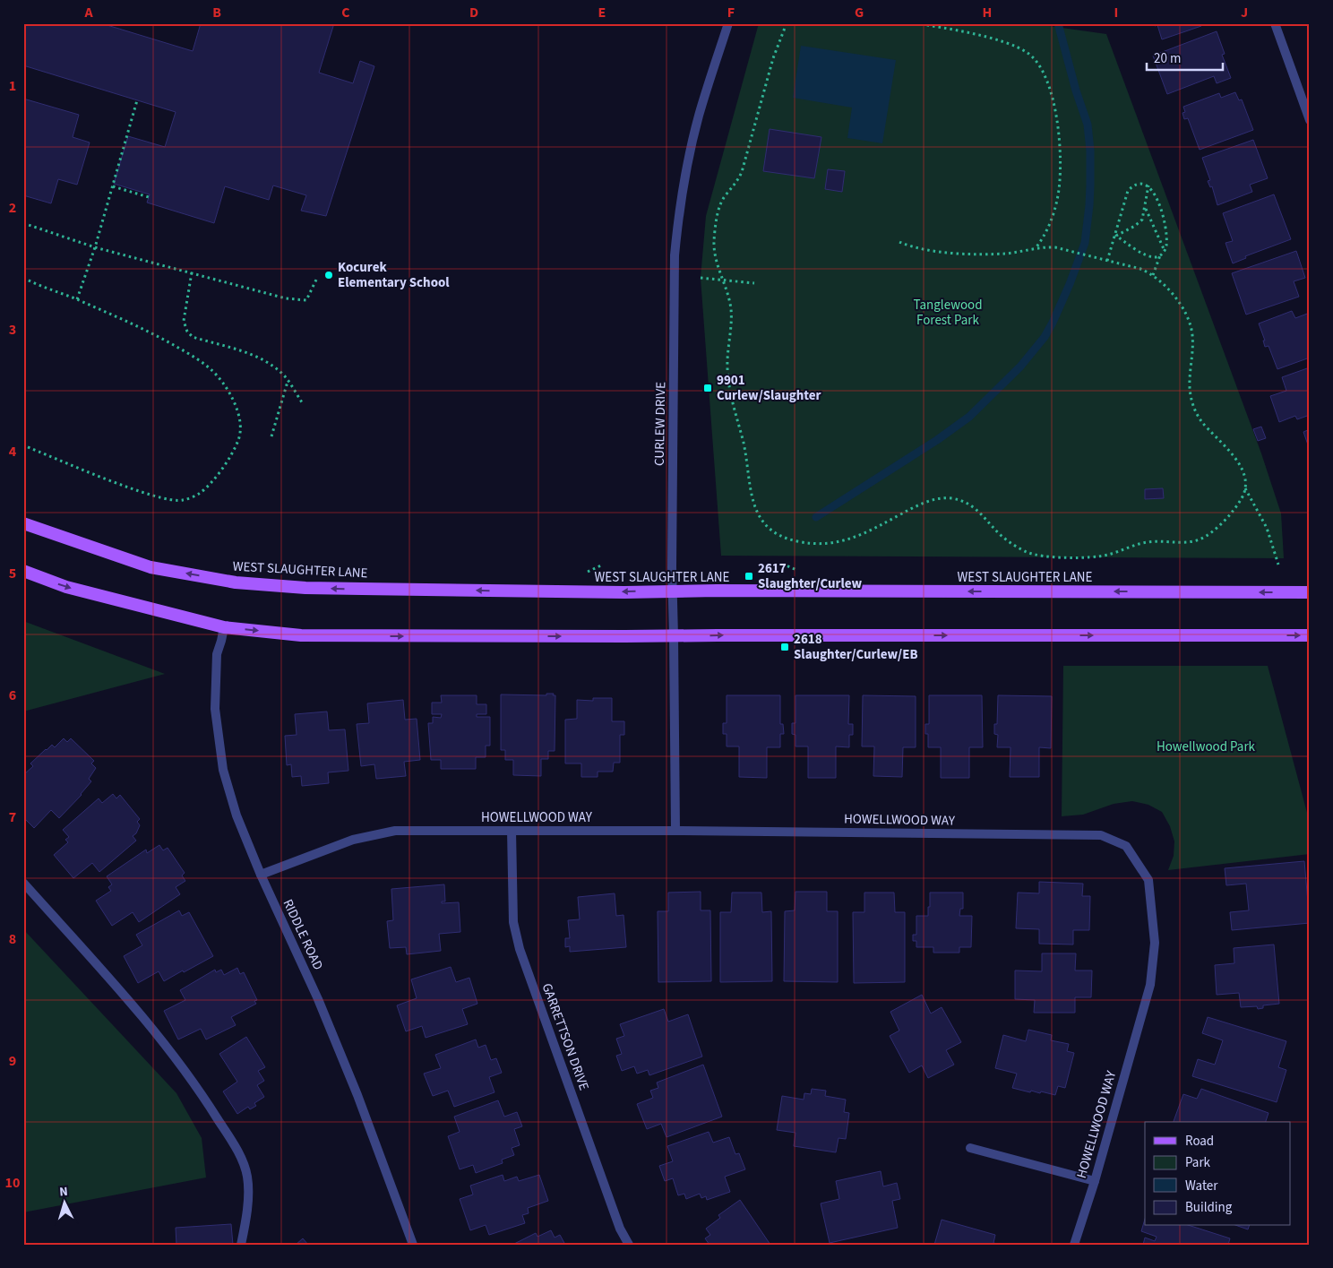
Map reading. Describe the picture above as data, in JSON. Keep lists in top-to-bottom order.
{
  "streets": {
    "main road": ["WEST SLAUGHTER LANE"],
    "street": [
      "CURLEW DRIVE",
      "HOWELLWOOD WAY",
      "RIDDLE ROAD",
      "GARRETTSON DRIVE"
    ]
  },
  "crossings": [
    ["CURLEW DRIVE", "WEST SLAUGHTER LANE"],
    ["CURLEW DRIVE", "HOWELLWOOD WAY"],
    ["HOWELLWOOD WAY", "RIDDLE ROAD"],
    ["HOWELLWOOD WAY", "GARRETTSON DRIVE"]
  ],
  "parks": ["Tanglewood Forest Park", "Howellwood Park"],
  "places": {
    "other": ["Kocurek Elementary School"],
    "transit": ["9901 Curlew/Slaughter", "2617 Slaughter/Curlew", "2618 Slaughter/Curlew/EB"]
  },
  "legend": [
    "Road",
    "Park",
    "Water",
    "Building"
  ],
  "scale_bar": "20 m",
  "north": "top",
  "grid": {
    "columns": [
      "A",
      "B",
      "C",
      "D",
      "E",
      "F",
      "G",
      "H",
      "I",
      "J"
    ],
    "rows": [
      "1",
      "2",
      "3",
      "4",
      "5",
      "6",
      "7",
      "8",
      "9",
      "10"
    ]
  }
}
